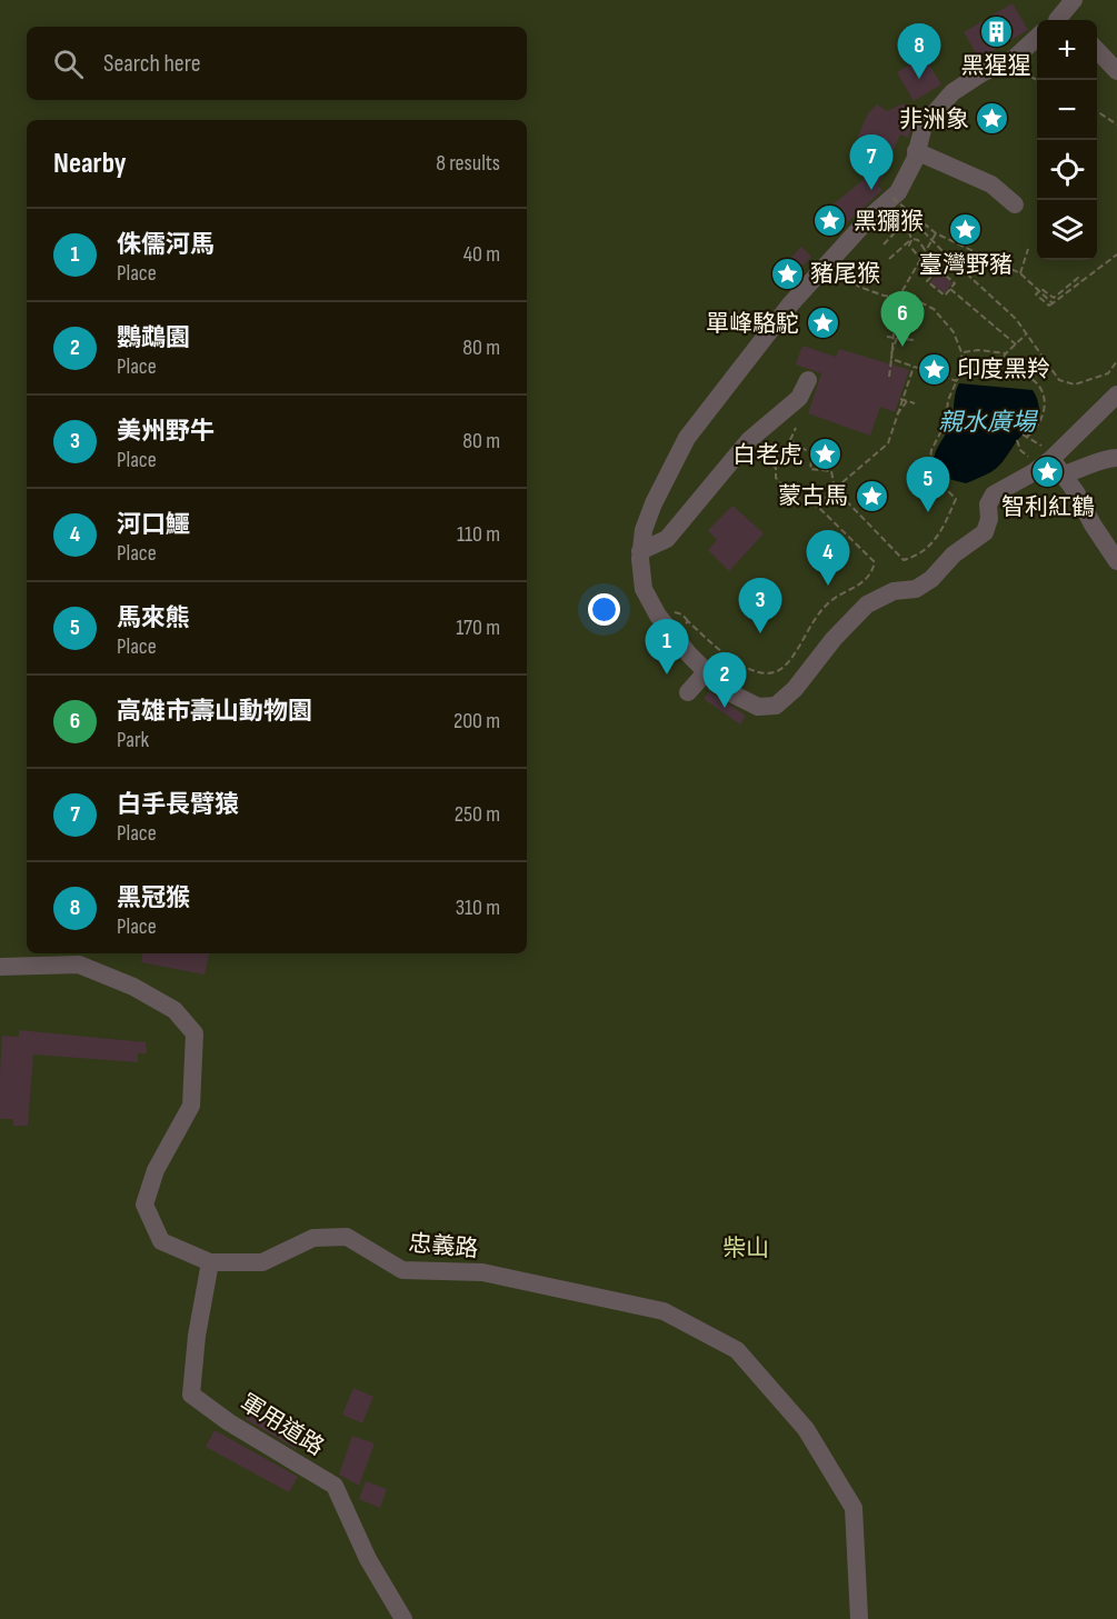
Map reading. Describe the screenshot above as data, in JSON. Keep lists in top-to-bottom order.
{
  "streets": {
    "lane": ["忠義路", "軍用道路"]
  },
  "crossings": [
    ["忠義路", "軍用道路"]
  ],
  "water": ["親水廣場"],
  "parks": ["柴山"],
  "places": {
    "building": ["黑猩猩"],
    "place": [
      "非洲象",
      "黑獼猴",
      "臺灣野豬",
      "豬尾猴",
      "單峰駱駝",
      "印度黑羚",
      "白老虎",
      "智利紅鶴",
      "蒙古馬"
    ]
  },
  "page": {
    "map_buttons": ["+", "−"],
    "pins": [
      "8",
      "7",
      "6",
      "5",
      "4",
      "3",
      "1",
      "2"
    ],
    "search": "Search here",
    "heading": ["Nearby", "8 results"],
    "list": [
      {
        "mark": "1",
        "name": "侏儒河馬",
        "note": "Place",
        "value": "40 m"
      },
      {
        "mark": "2",
        "name": "鸚鵡園",
        "note": "Place",
        "value": "80 m"
      },
      {
        "mark": "3",
        "name": "美州野牛",
        "note": "Place",
        "value": "80 m"
      },
      {
        "mark": "4",
        "name": "河口鱷",
        "note": "Place",
        "value": "110 m"
      },
      {
        "mark": "5",
        "name": "馬來熊",
        "note": "Place",
        "value": "170 m"
      },
      {
        "mark": "6",
        "name": "高雄市壽山動物園",
        "note": "Park",
        "value": "200 m"
      },
      {
        "mark": "7",
        "name": "白手長臂猿",
        "note": "Place",
        "value": "250 m"
      },
      {
        "mark": "8",
        "name": "黑冠猴",
        "note": "Place",
        "value": "310 m"
      }
    ]
  }
}
